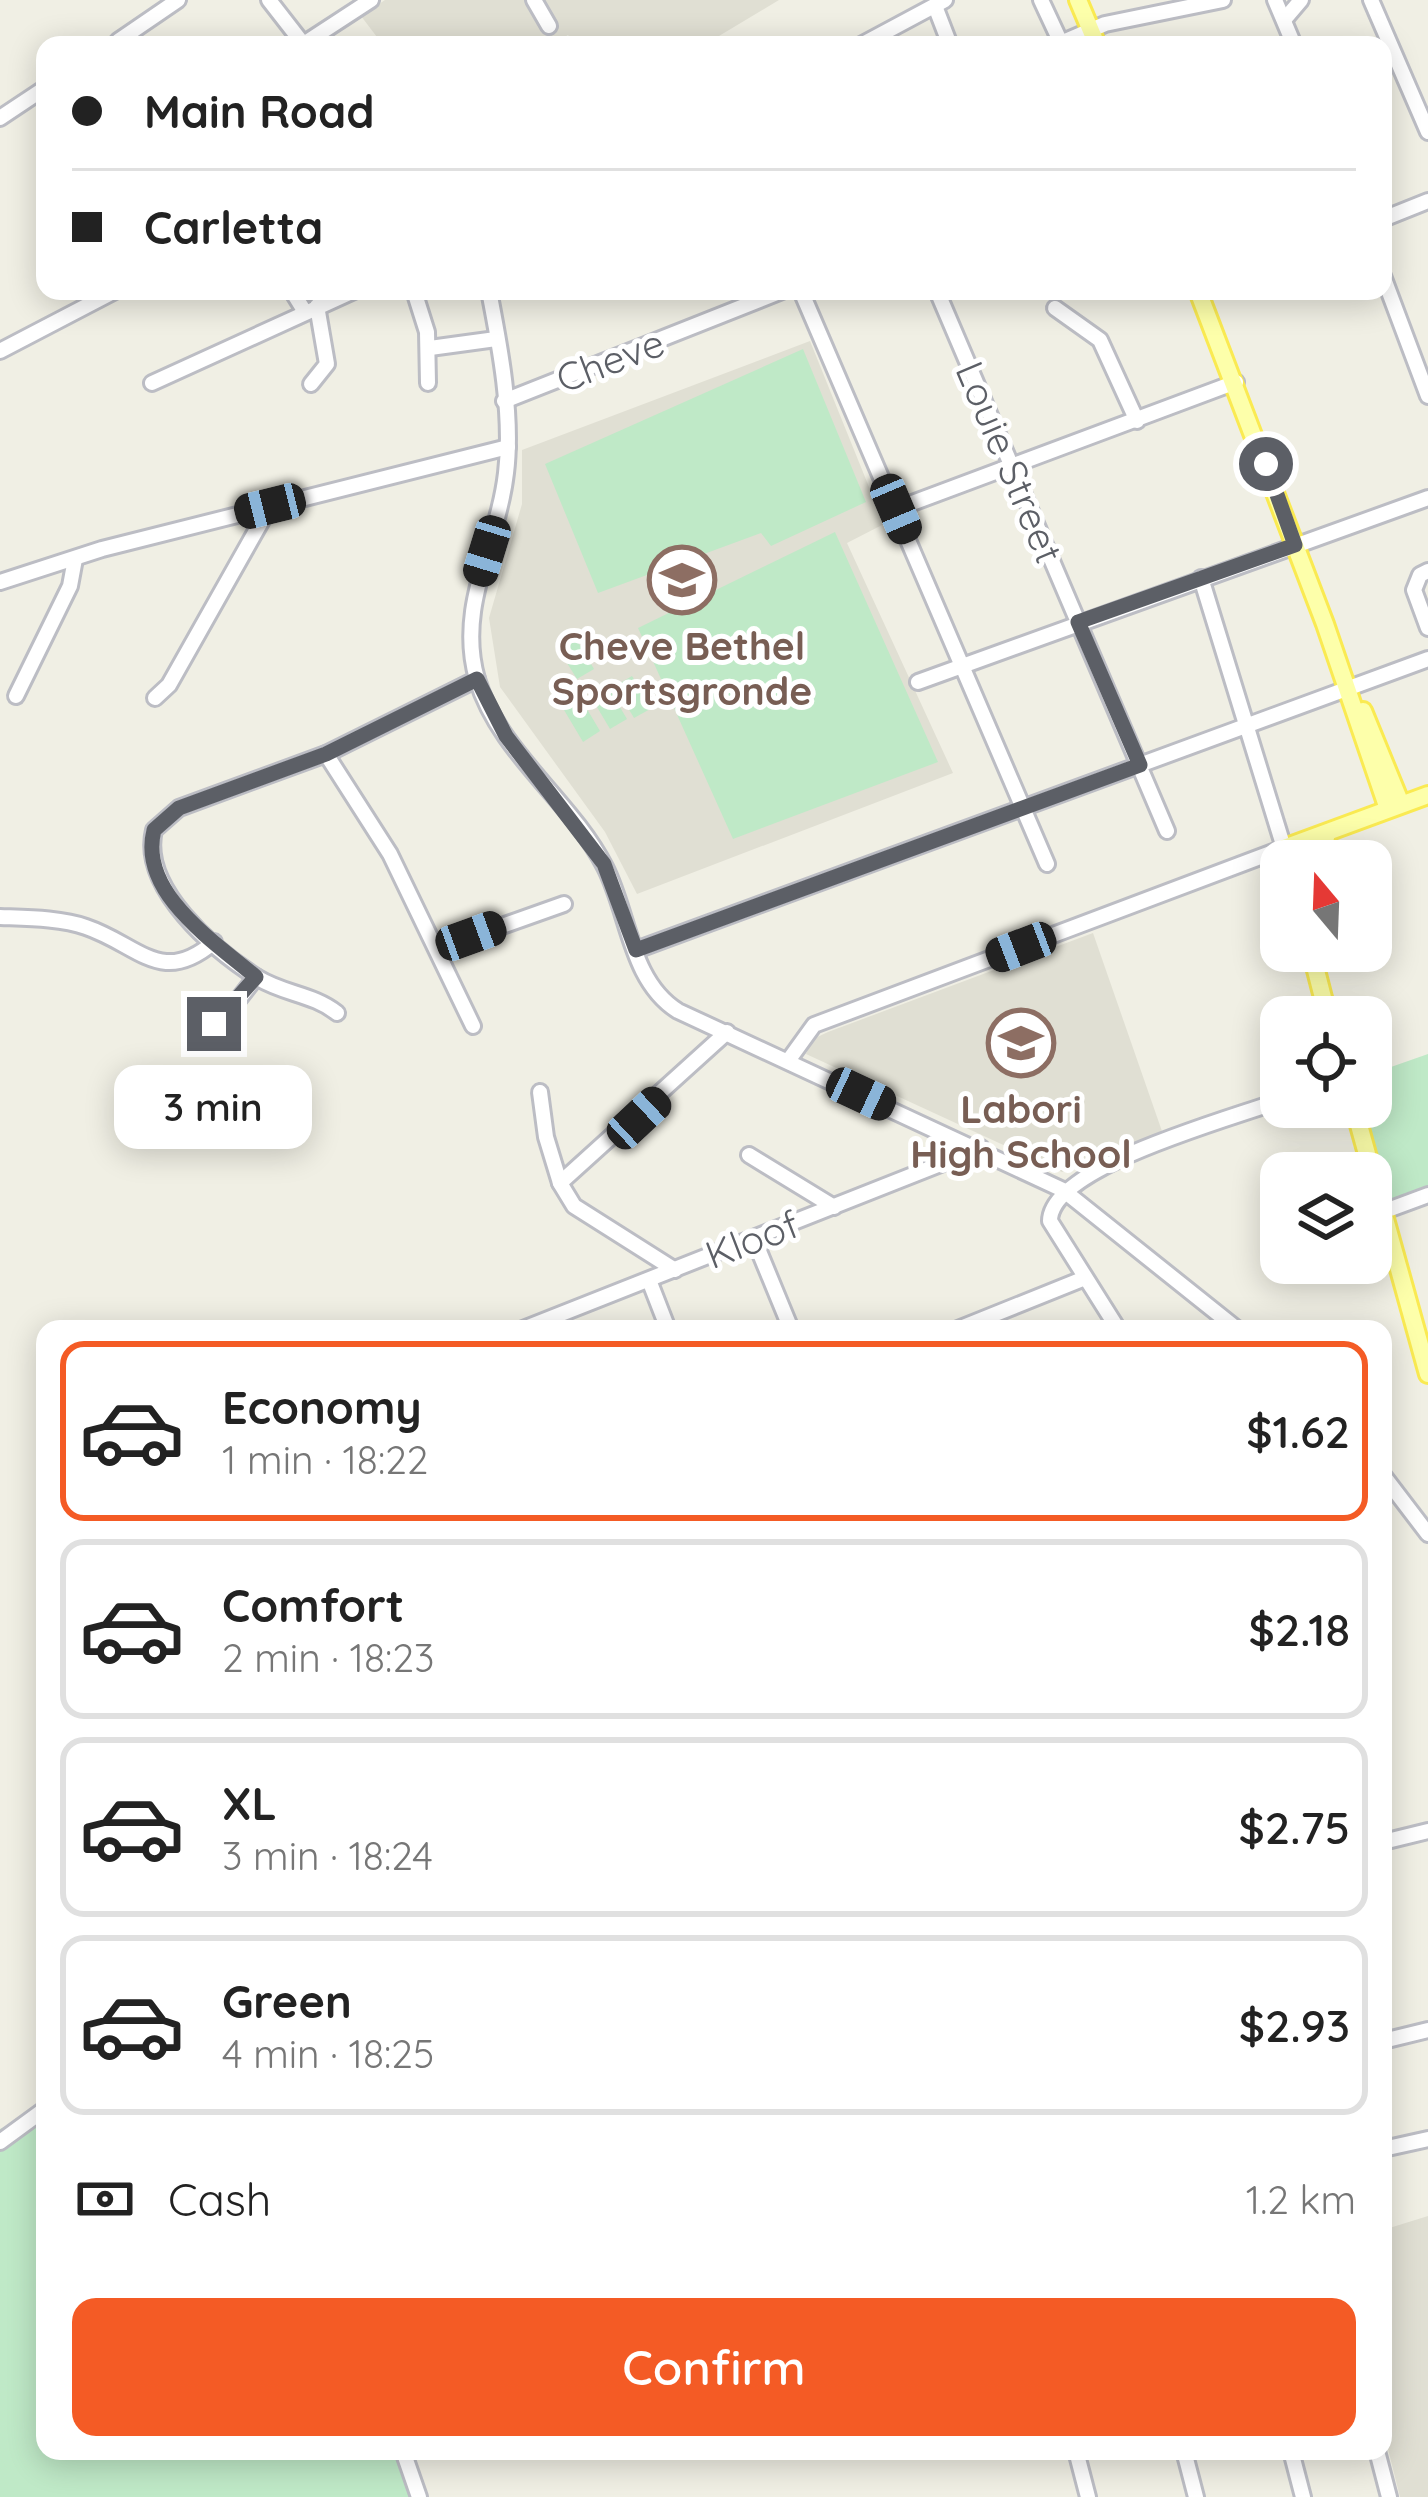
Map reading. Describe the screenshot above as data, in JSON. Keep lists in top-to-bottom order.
{
  "streets": {
    "street": ["Cheve", "Louie Street", "Kloof"]
  },
  "places": {
    "school or university": ["Cheve Bethel Sportsgronde", "Labori High School"]
  },
  "north": "top",
  "page": {
    "banner": ["Main Road", "Carletta"],
    "bubble": "3 min",
    "list": [
      {
        "name": "Economy",
        "note": "1 min · 18:22",
        "value": "$1.62"
      },
      {
        "name": "Comfort",
        "note": "2 min · 18:23",
        "value": "$2.18"
      },
      {
        "name": "XL",
        "note": "3 min · 18:24",
        "value": "$2.75"
      },
      {
        "name": "Green",
        "note": "4 min · 18:25",
        "value": "$2.93"
      }
    ],
    "pay": ["Cash", "1.2 km"],
    "buttons": "Confirm"
  }
}
